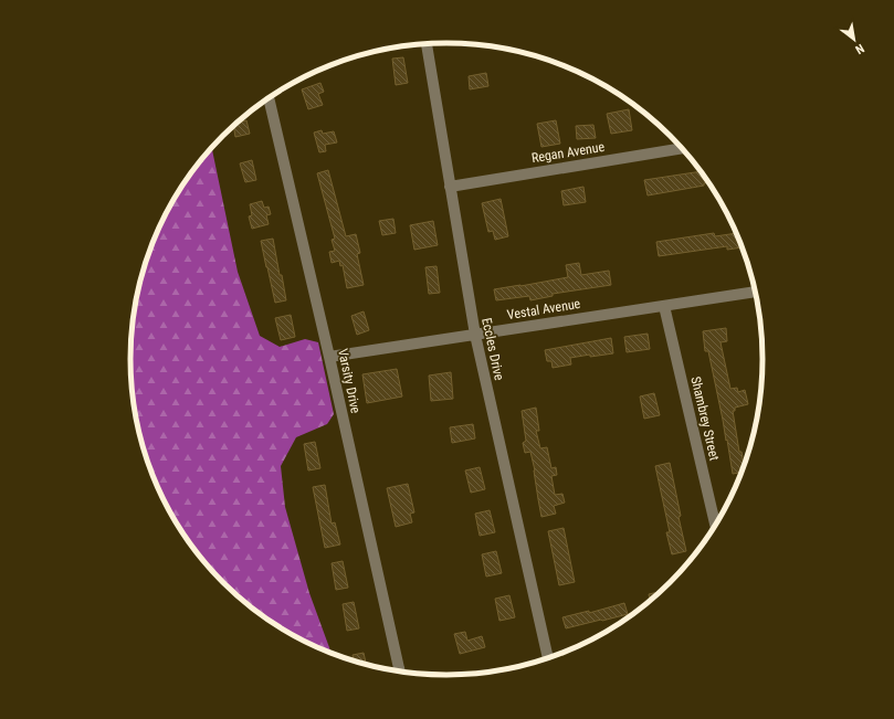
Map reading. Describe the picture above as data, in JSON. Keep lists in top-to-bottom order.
{
  "streets": {
    "street": [
      "Regan Avenue",
      "Vestal Avenue",
      "Eccles Drive",
      "Varsity Drive",
      "Shambrey Street"
    ]
  },
  "crossings": [
    ["Regan Avenue", "Eccles Drive"],
    ["Vestal Avenue", "Eccles Drive"],
    ["Vestal Avenue", "Varsity Drive"],
    ["Vestal Avenue", "Shambrey Street"]
  ],
  "north": "bottom right"
}
